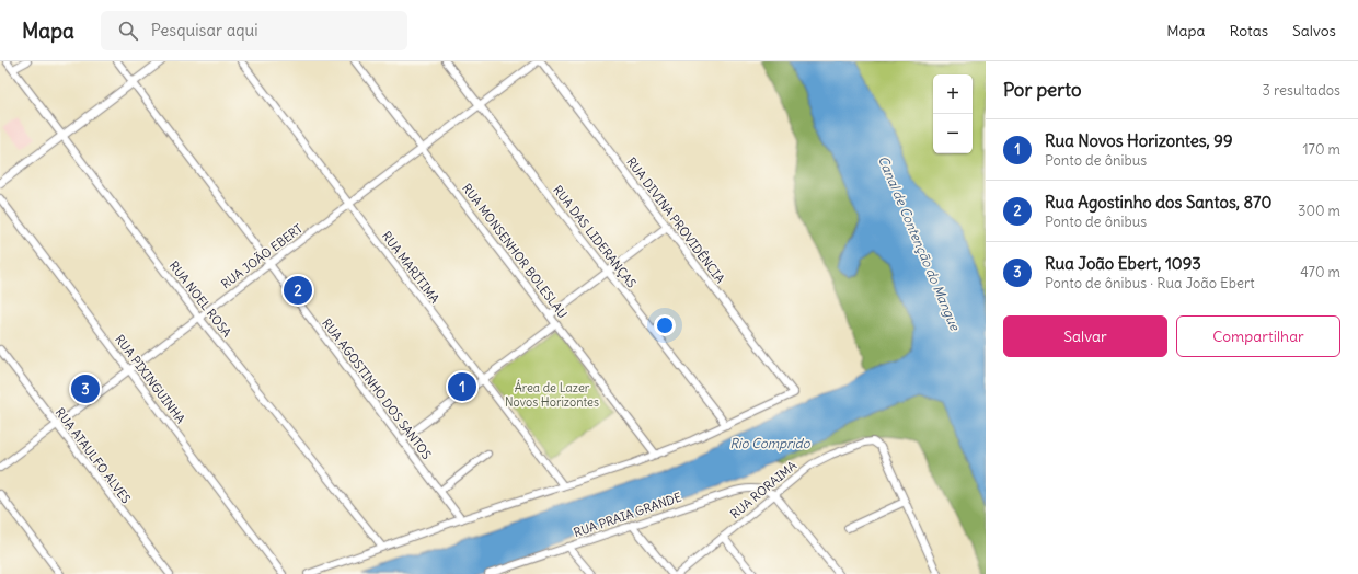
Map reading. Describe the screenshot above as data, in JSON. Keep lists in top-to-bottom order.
{
  "streets": {
    "street": [
      "RUA DIVINA PROVIDÊNCIA",
      "RUA DAS LIDERANÇAS",
      "RUA MONSENHOR BOLESLAU",
      "RUA JOÃO EBERT",
      "RUA MARÍTIMA",
      "RUA NOEL ROSA",
      "RUA PIXINGUINHA",
      "RUA AGOSTINHO DOS SANTOS",
      "RUA ATAULFO ALVES",
      "RUA RORAIMA",
      "RUA PRAIA GRANDE"
    ]
  },
  "crossings": [
    ["RUA DIVINA PROVIDÊNCIA", "RUA DAS LIDERANÇAS"],
    ["RUA DAS LIDERANÇAS", "RUA JOÃO EBERT"],
    ["RUA MONSENHOR BOLESLAU", "RUA JOÃO EBERT"],
    ["RUA JOÃO EBERT", "RUA MARÍTIMA"],
    ["RUA JOÃO EBERT", "RUA NOEL ROSA"],
    ["RUA JOÃO EBERT", "RUA PIXINGUINHA"],
    ["RUA JOÃO EBERT", "RUA AGOSTINHO DOS SANTOS"],
    ["RUA JOÃO EBERT", "RUA ATAULFO ALVES"],
    ["RUA RORAIMA", "RUA PRAIA GRANDE"]
  ],
  "water": ["Canal de Contenção do Mangue", "Rio Comprido"],
  "parks": ["Área de Lazer Novos Horizontes"],
  "page": {
    "header": "Mapa",
    "search": "Pesquisar aqui",
    "nav": ["Mapa", "Rotas", "Salvos"],
    "heading": ["Por perto", "3 resultados"],
    "map_buttons": ["+", "−"],
    "list": [
      {
        "mark": "1",
        "name": "Rua Novos Horizontes, 99",
        "note": "Ponto de ônibus",
        "value": "170 m"
      },
      {
        "mark": "2",
        "name": "Rua Agostinho dos Santos, 870",
        "note": "Ponto de ônibus",
        "value": "300 m"
      },
      {
        "mark": "3",
        "name": "Rua João Ebert, 1093",
        "note": "Ponto de ônibus · Rua João Ebert",
        "value": "470 m"
      }
    ],
    "pins": ["2", "1", "3"],
    "buttons": ["Salvar", "Compartilhar"]
  }
}
